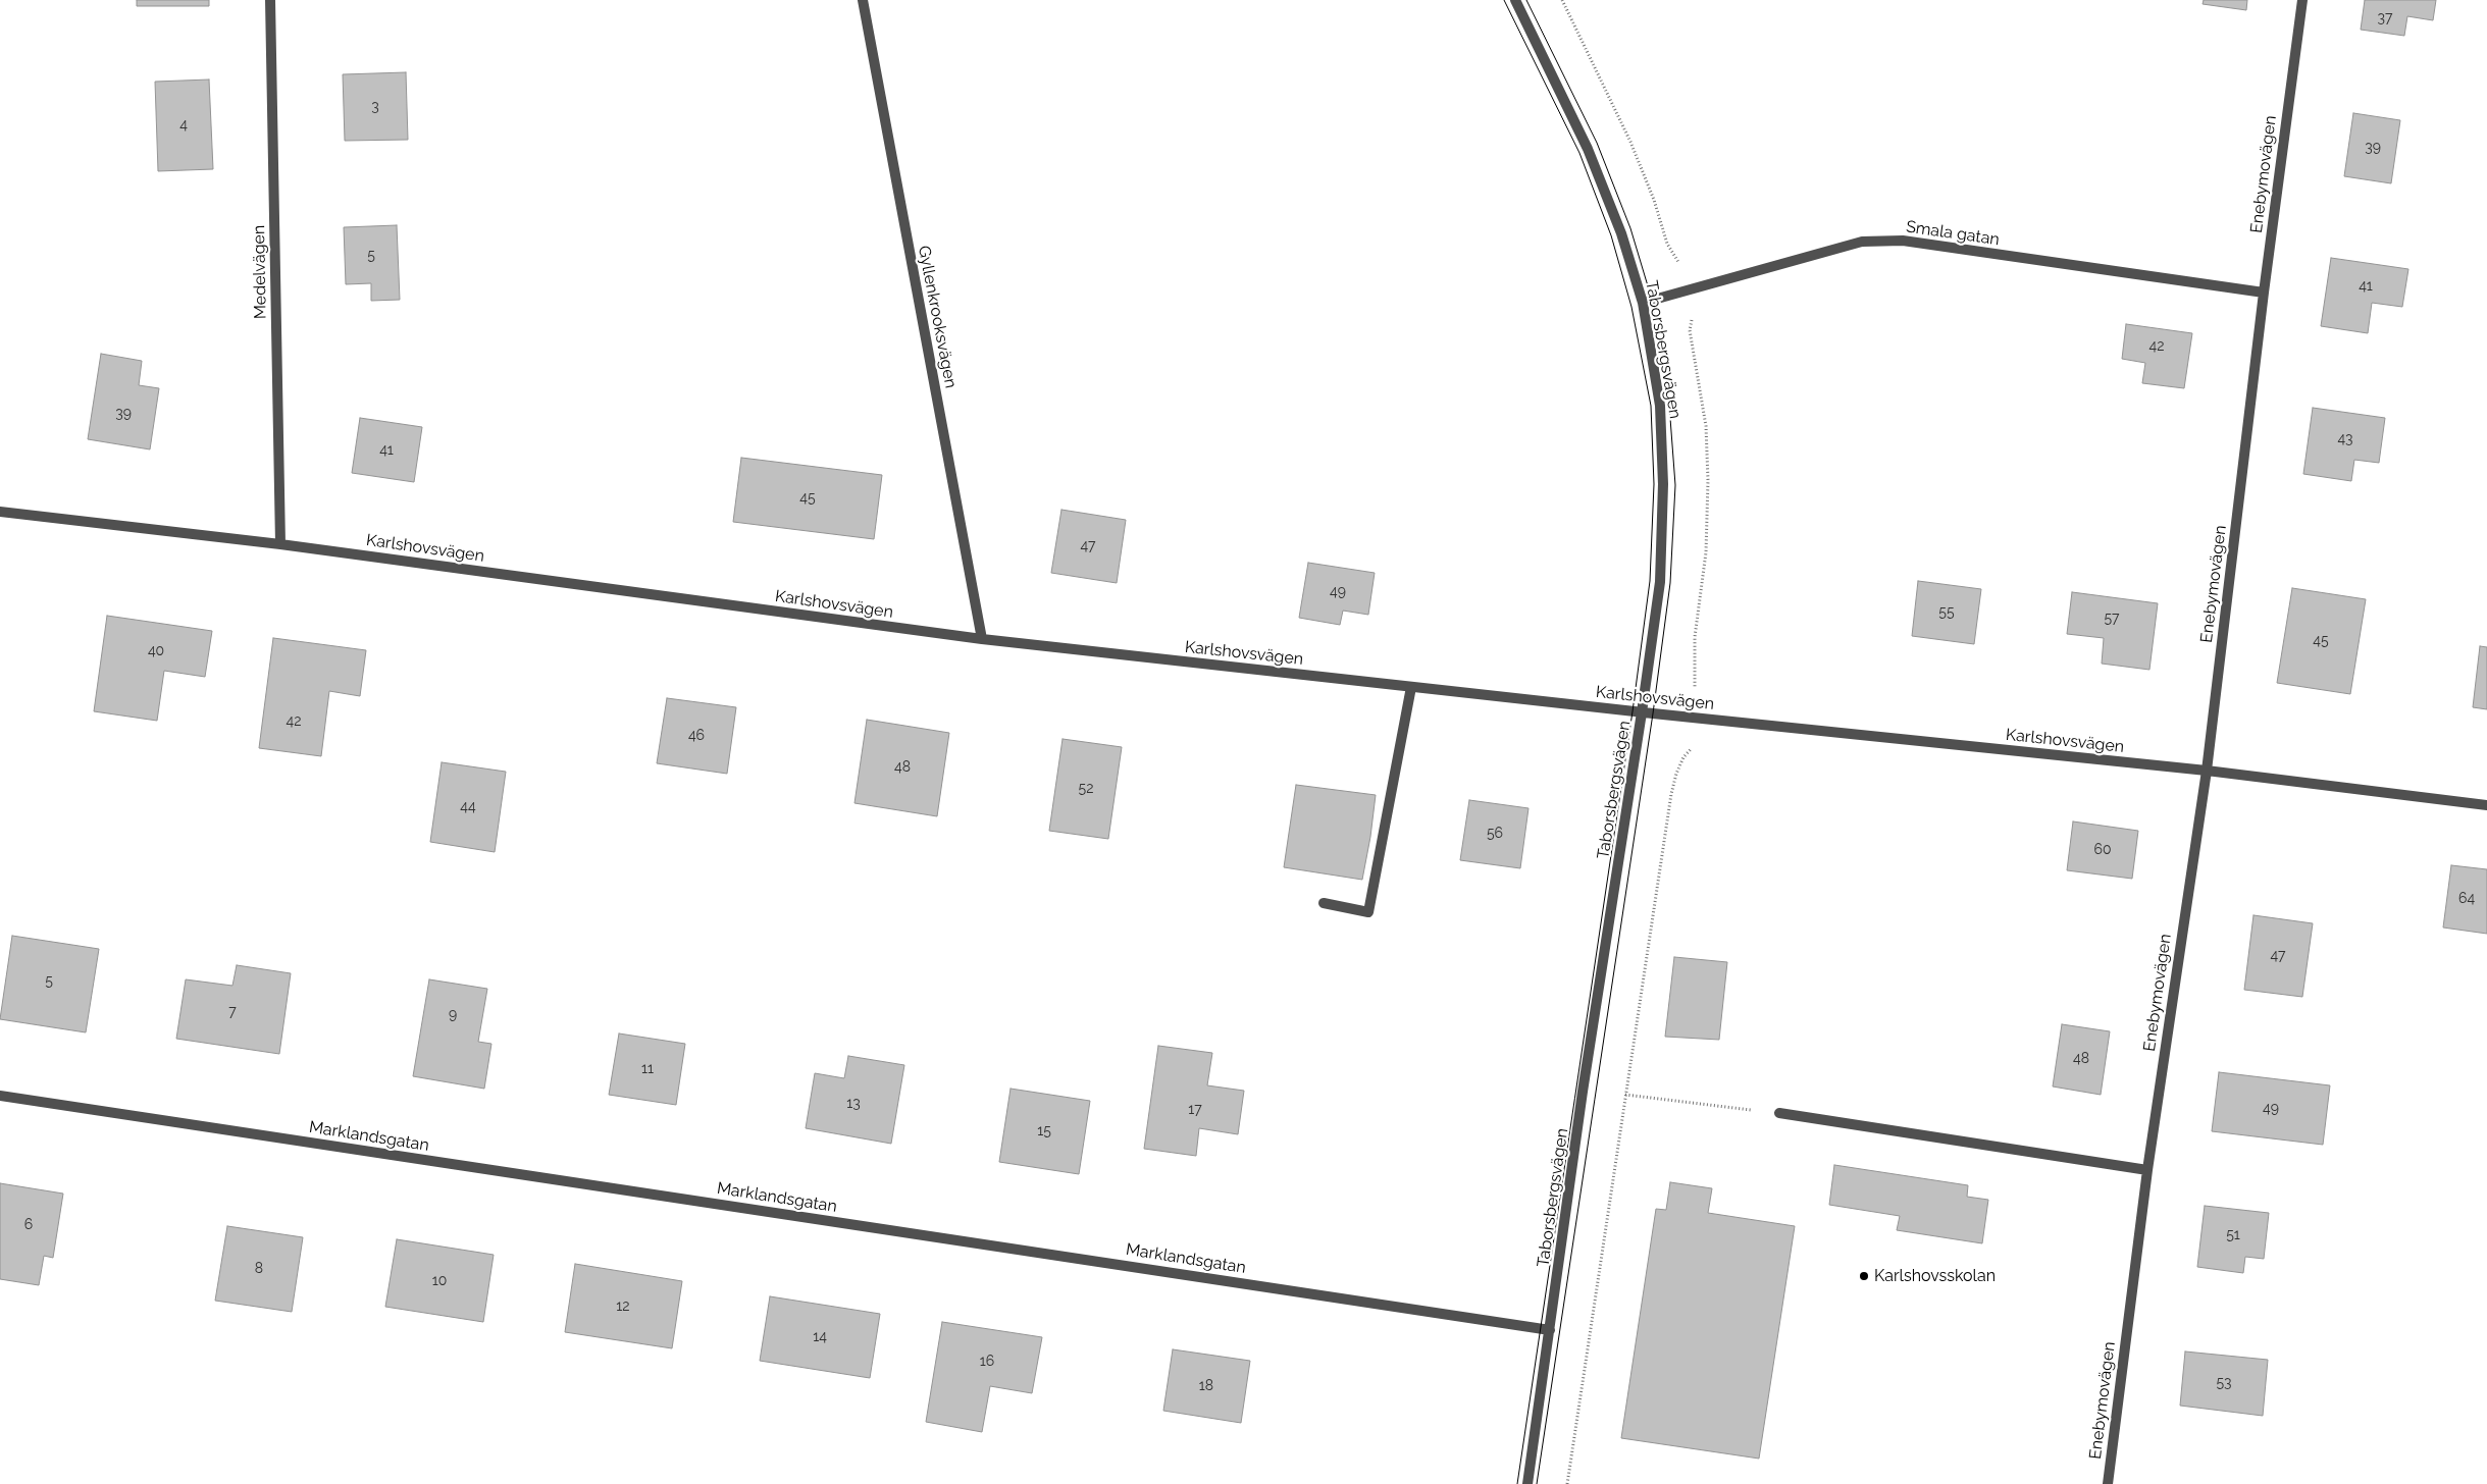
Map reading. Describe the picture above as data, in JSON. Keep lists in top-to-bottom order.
{
  "streets": {
    "street": [
      "Enebymovägen",
      "Smala gatan",
      "Medelvägen",
      "Gyllenkrooksvägen",
      "Taborsbergsvägen",
      "Karlshovsvägen",
      "Marklandsgatan"
    ]
  },
  "crossings": [
    ["Enebymovägen", "Smala gatan"],
    ["Enebymovägen", "Karlshovsvägen"],
    ["Smala gatan", "Taborsbergsvägen"],
    ["Medelvägen", "Karlshovsvägen"],
    ["Gyllenkrooksvägen", "Karlshovsvägen"],
    ["Taborsbergsvägen", "Karlshovsvägen"],
    ["Taborsbergsvägen", "Marklandsgatan"]
  ],
  "places": ["Karlshovsskolan"],
  "house_numbers": [
    "37",
    "3",
    "4",
    "39",
    "5",
    "41",
    "42",
    "39",
    "43",
    "41",
    "45",
    "47",
    "49",
    "55",
    "57",
    "45",
    "40",
    "42",
    "46",
    "48",
    "52",
    "44",
    "56",
    "60",
    "64",
    "47",
    "5",
    "7",
    "9",
    "48",
    "11",
    "13",
    "49",
    "17",
    "15",
    "6",
    "51",
    "8",
    "10",
    "12",
    "14",
    "16",
    "53",
    "18"
  ]
}
